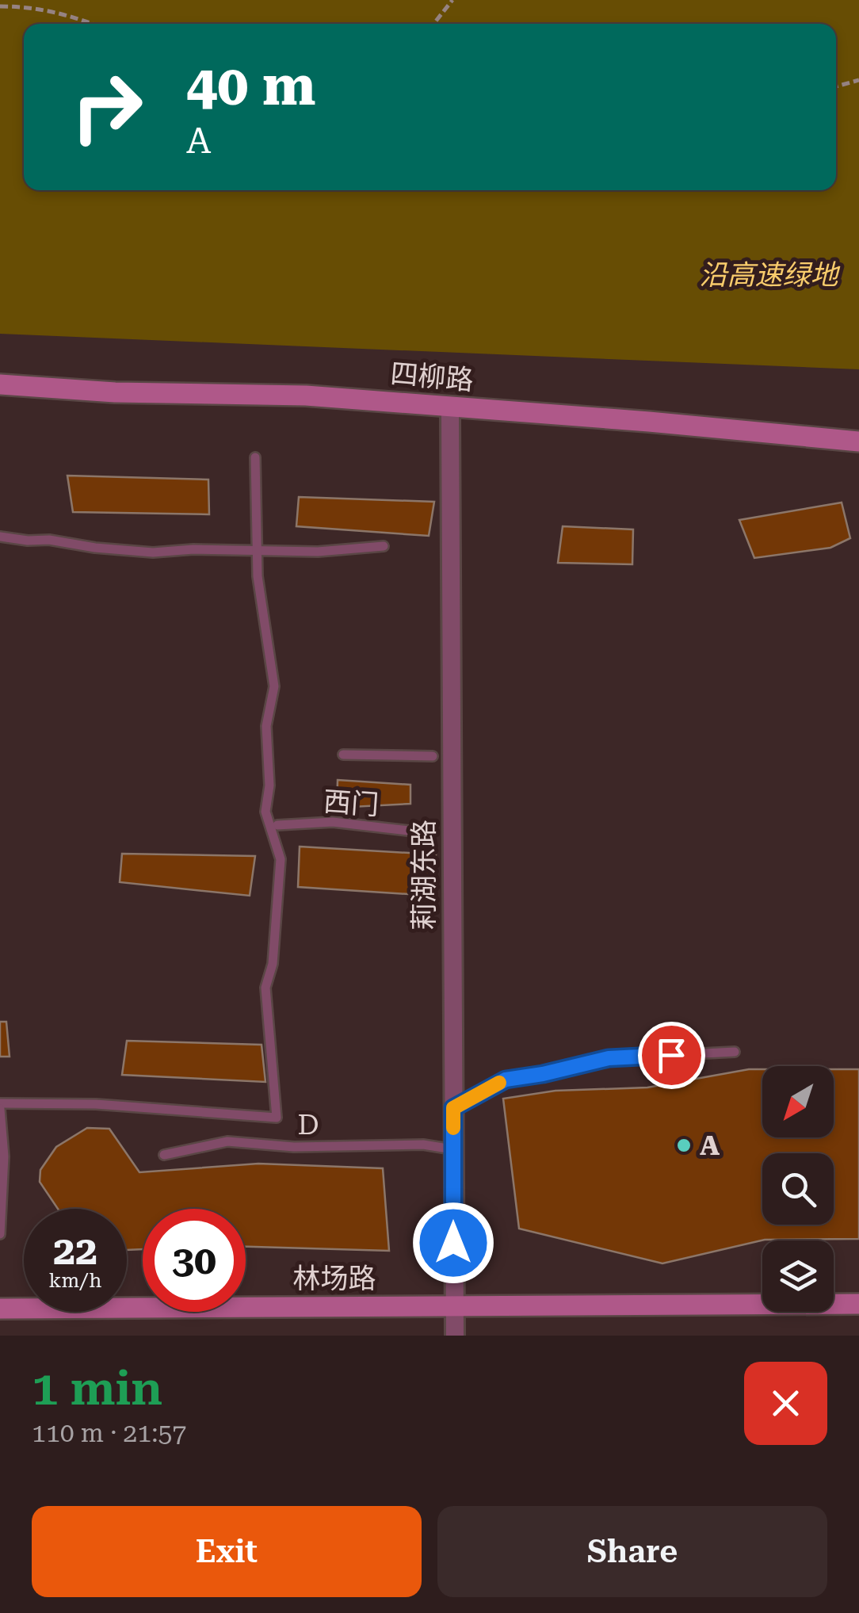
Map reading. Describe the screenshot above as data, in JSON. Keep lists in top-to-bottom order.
{
  "streets": {
    "street": ["四柳路", "莉湖东路", "林场路"],
    "lane": ["西门", "D"]
  },
  "crossings": [
    ["莉湖东路", "D"],
    ["莉湖东路", "林场路"]
  ],
  "parks": ["沿高速绿地"],
  "places": ["A"],
  "north": "bottom left",
  "page": {
    "turn": ["40 m", "A"],
    "speed": "22 km/h",
    "limit": "30",
    "heading": ["1 min", "110 m · 21:57"],
    "buttons": ["Exit", "Share"]
  }
}
